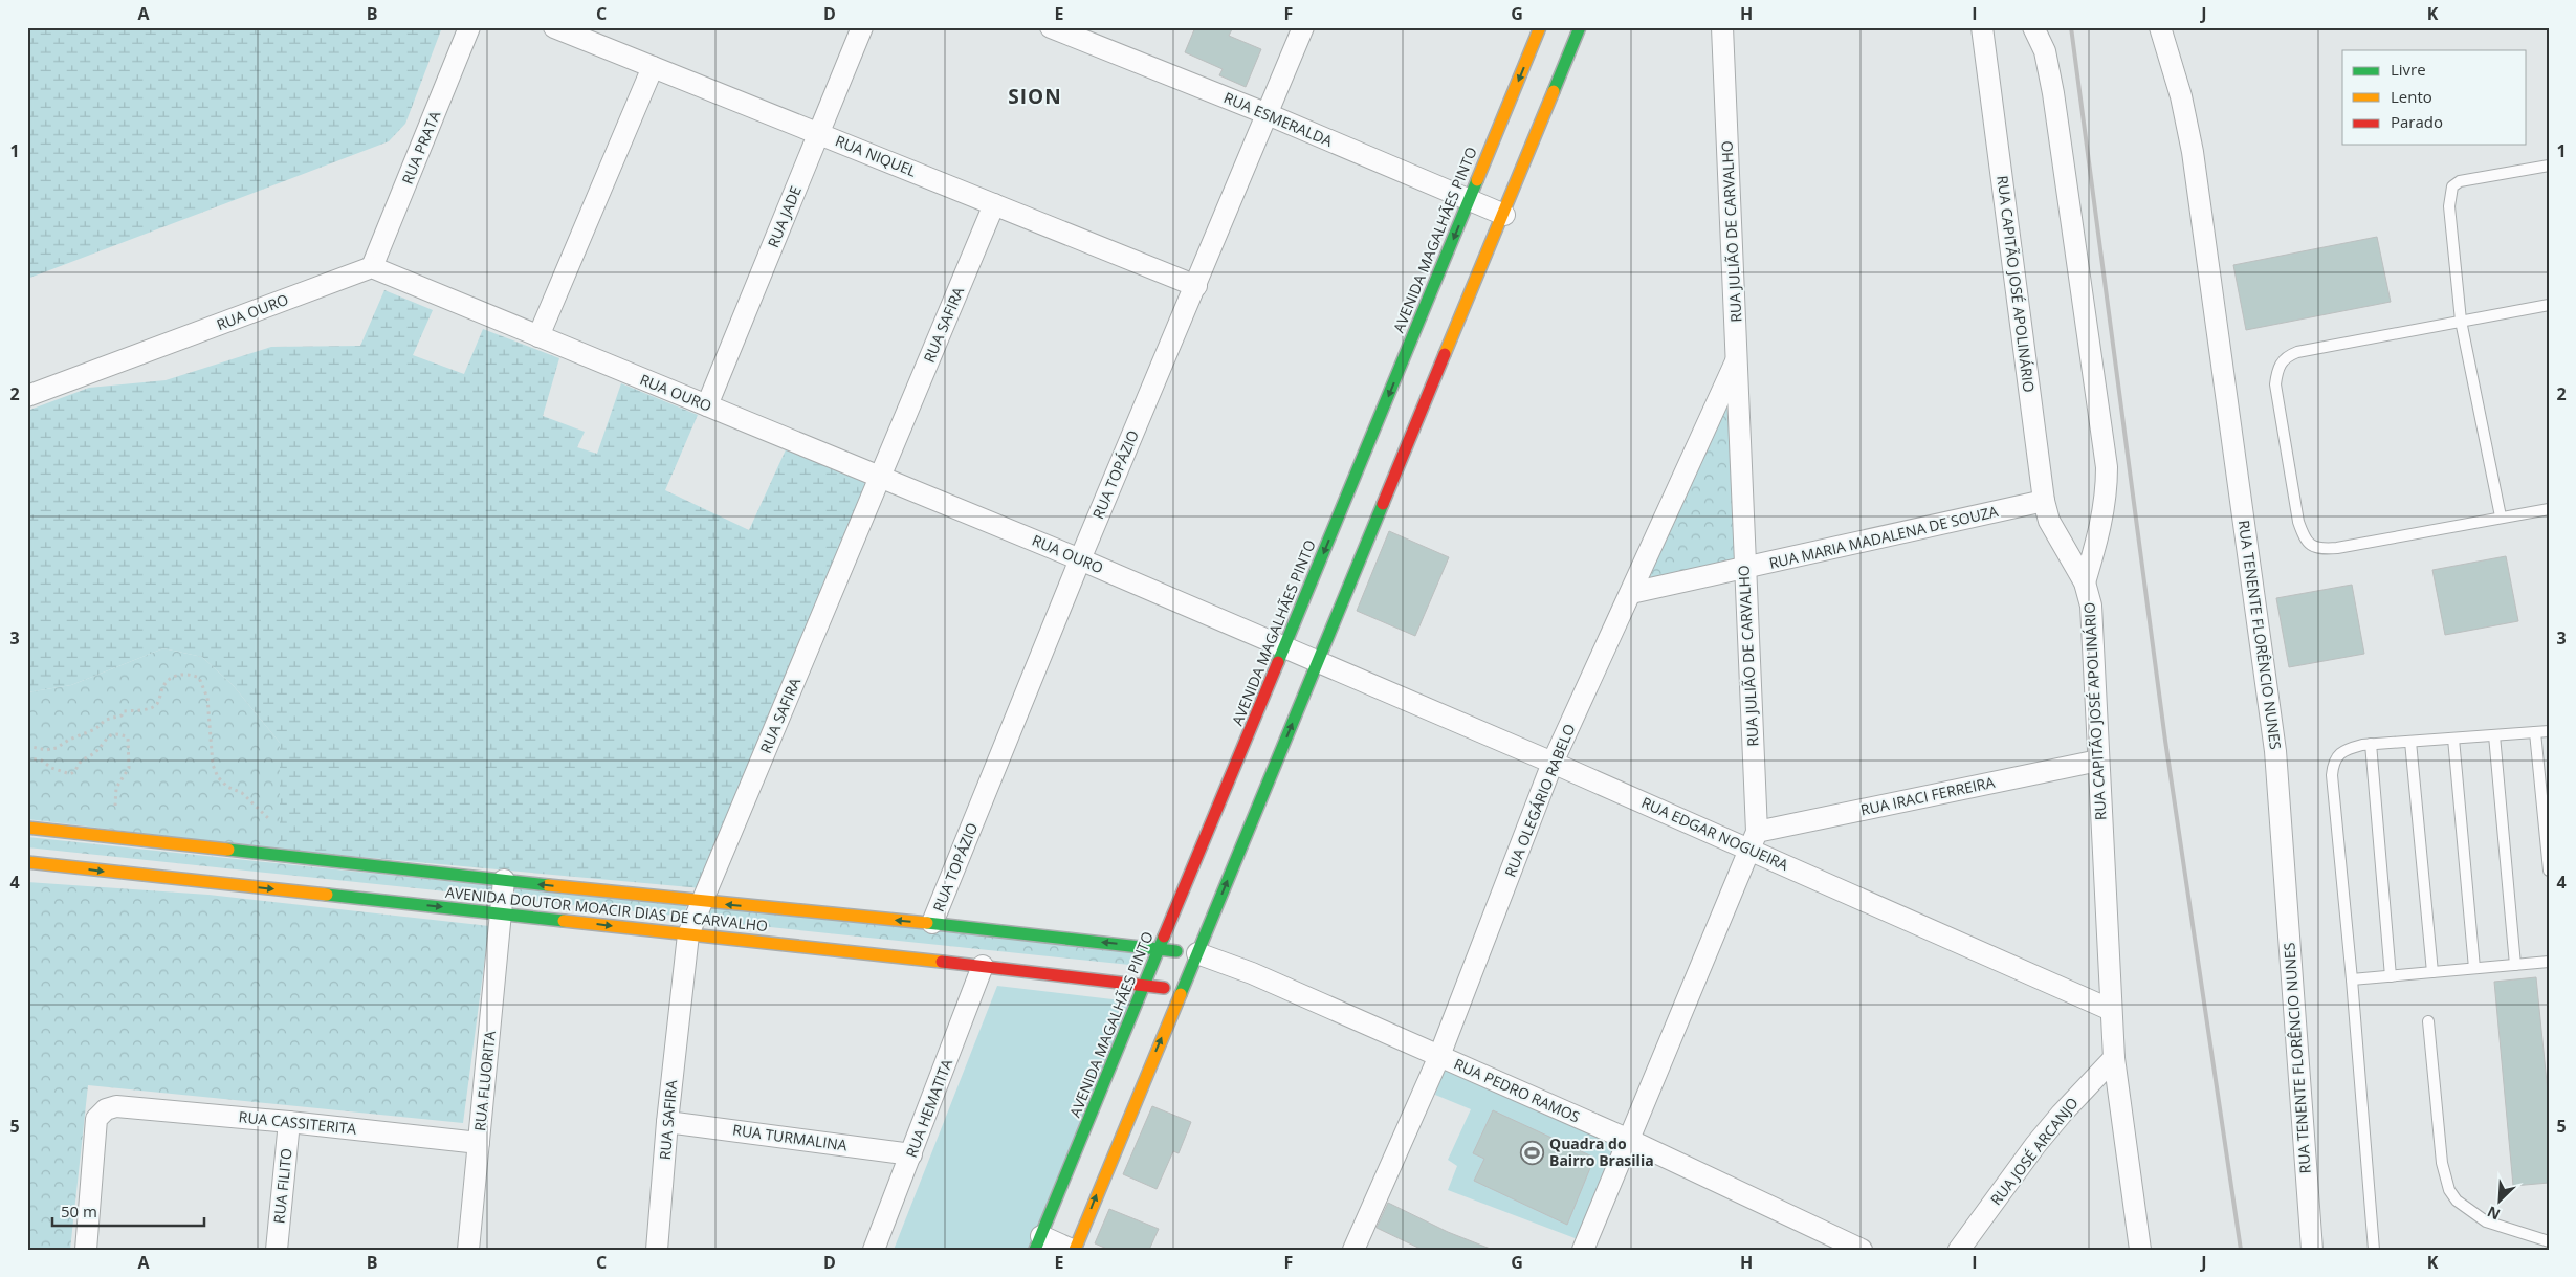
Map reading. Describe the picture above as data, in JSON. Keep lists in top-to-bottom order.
{
  "streets": {
    "main road": ["AVENIDA MAGALHÃES PINTO", "AVENIDA DOUTOR MOACIR DIAS DE CARVALHO"],
    "street": [
      "RUA ESMERALDA",
      "RUA PRATA",
      "RUA NIQUEL",
      "RUA JADE",
      "RUA JULIÃO DE CARVALHO",
      "RUA CAPITÃO JOSÉ APOLINÁRIO",
      "RUA OURO",
      "RUA SAFIRA",
      "RUA TOPÁZIO",
      "RUA MARIA MADALENA DE SOUZA",
      "RUA TENENTE FLORÊNCIO NUNES",
      "RUA IRACI FERREIRA",
      "RUA OLEGÁRIO RABELO",
      "RUA EDGAR NOGUEIRA",
      "RUA FLUORITA",
      "RUA PEDRO RAMOS",
      "RUA HEMATITA",
      "RUA CASSITERITA",
      "RUA TURMALINA",
      "RUA JOSÉ ARCANJO",
      "RUA FILITO"
    ]
  },
  "crossings": [
    ["RUA ESMERALDA", "AVENIDA MAGALHÃES PINTO"],
    ["RUA ESMERALDA", "RUA TOPÁZIO"],
    ["RUA PRATA", "RUA OURO"],
    ["RUA NIQUEL", "RUA JADE"],
    ["RUA NIQUEL", "RUA SAFIRA"],
    ["RUA NIQUEL", "RUA TOPÁZIO"],
    ["RUA JADE", "RUA OURO"],
    ["RUA JULIÃO DE CARVALHO", "RUA MARIA MADALENA DE SOUZA"],
    ["RUA JULIÃO DE CARVALHO", "RUA IRACI FERREIRA"],
    ["RUA JULIÃO DE CARVALHO", "RUA OLEGÁRIO RABELO"],
    ["RUA JULIÃO DE CARVALHO", "RUA EDGAR NOGUEIRA"],
    ["RUA JULIÃO DE CARVALHO", "RUA PEDRO RAMOS"],
    ["AVENIDA MAGALHÃES PINTO", "RUA OURO"],
    ["AVENIDA MAGALHÃES PINTO", "AVENIDA DOUTOR MOACIR DIAS DE CARVALHO"],
    ["RUA CAPITÃO JOSÉ APOLINÁRIO", "RUA MARIA MADALENA DE SOUZA"],
    ["RUA CAPITÃO JOSÉ APOLINÁRIO", "RUA IRACI FERREIRA"],
    ["RUA CAPITÃO JOSÉ APOLINÁRIO", "RUA EDGAR NOGUEIRA"],
    ["RUA CAPITÃO JOSÉ APOLINÁRIO", "RUA JOSÉ ARCANJO"],
    ["RUA OURO", "RUA SAFIRA"],
    ["RUA OURO", "RUA TOPÁZIO"],
    ["RUA OURO", "RUA EDGAR NOGUEIRA"],
    ["RUA SAFIRA", "AVENIDA DOUTOR MOACIR DIAS DE CARVALHO"],
    ["RUA SAFIRA", "RUA TURMALINA"],
    ["RUA TOPÁZIO", "AVENIDA DOUTOR MOACIR DIAS DE CARVALHO"],
    ["RUA MARIA MADALENA DE SOUZA", "RUA OLEGÁRIO RABELO"],
    ["RUA IRACI FERREIRA", "RUA EDGAR NOGUEIRA"],
    ["RUA OLEGÁRIO RABELO", "RUA EDGAR NOGUEIRA"],
    ["RUA OLEGÁRIO RABELO", "RUA PEDRO RAMOS"],
    ["AVENIDA DOUTOR MOACIR DIAS DE CARVALHO", "RUA FLUORITA"],
    ["AVENIDA DOUTOR MOACIR DIAS DE CARVALHO", "RUA PEDRO RAMOS"],
    ["AVENIDA DOUTOR MOACIR DIAS DE CARVALHO", "RUA HEMATITA"],
    ["RUA FLUORITA", "RUA CASSITERITA"],
    ["RUA HEMATITA", "RUA TURMALINA"],
    ["RUA CASSITERITA", "RUA FILITO"]
  ],
  "districts": ["SION"],
  "places": {
    "sports": ["Quadra do Bairro Brasilia"]
  },
  "legend": ["Livre", "Lento", "Parado"],
  "scale_bar": "50 m",
  "north": "bottom left",
  "grid": {
    "columns": [
      "A",
      "B",
      "C",
      "D",
      "E",
      "F",
      "G",
      "H",
      "I",
      "J",
      "K"
    ],
    "rows": [
      "1",
      "2",
      "3",
      "4",
      "5"
    ]
  }
}
